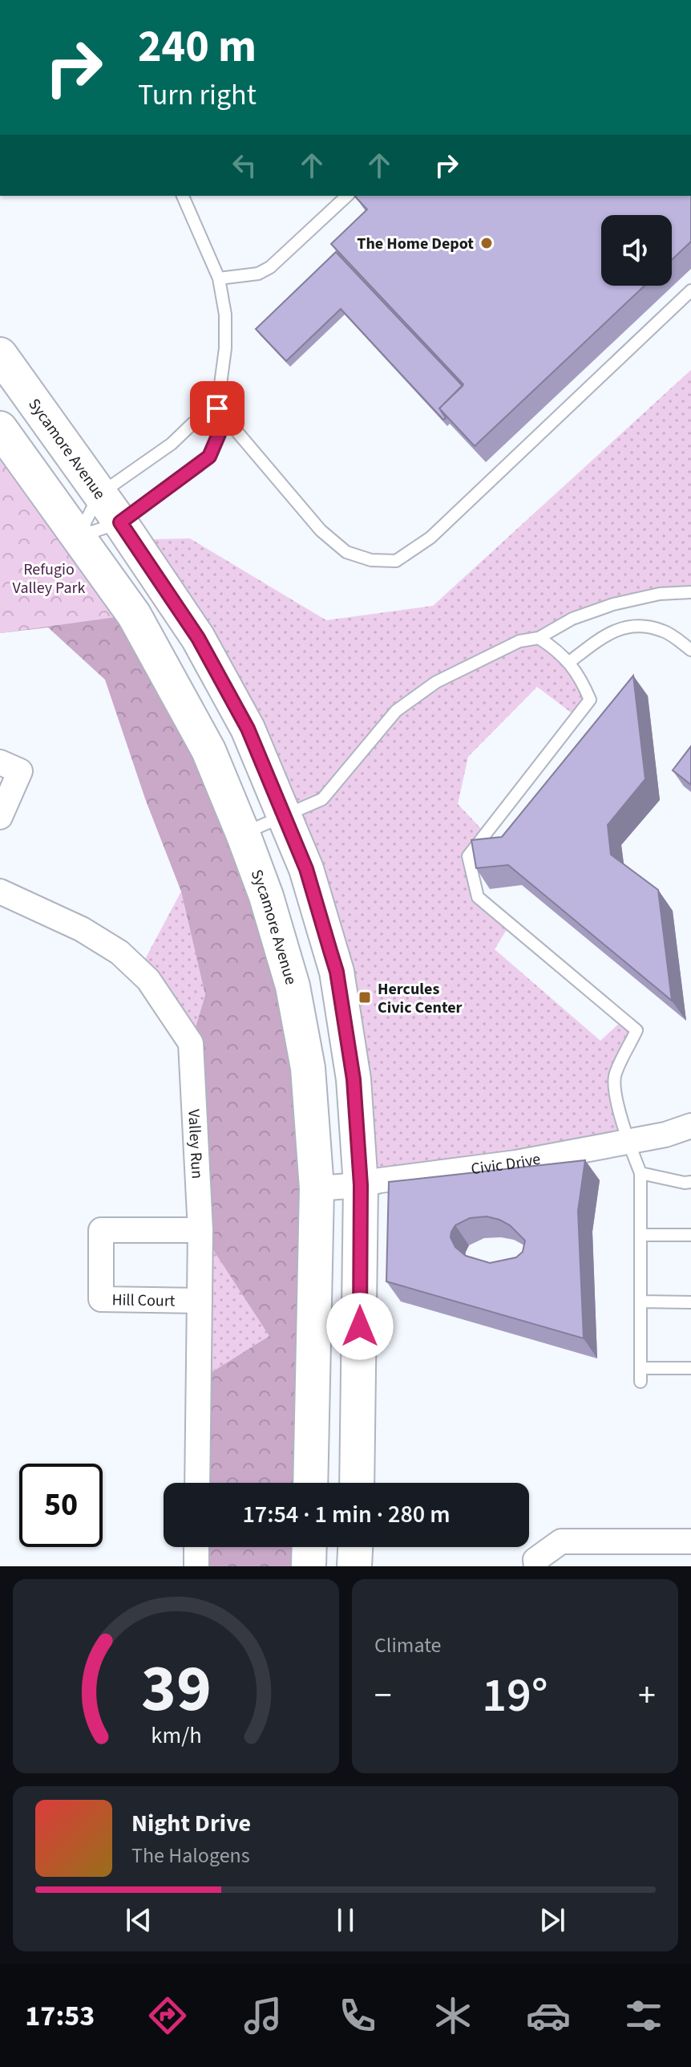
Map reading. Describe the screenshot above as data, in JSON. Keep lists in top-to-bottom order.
{
  "streets": {
    "main road": ["Sycamore Avenue"],
    "street": ["Valley Run", "Civic Drive", "Hill Court"]
  },
  "crossings": [
    ["Sycamore Avenue", "Civic Drive"],
    ["Valley Run", "Hill Court"]
  ],
  "parks": ["Refugio Valley Park"],
  "places": {
    "other": ["The Home Depot"],
    "transit": ["Hercules Civic Center"]
  },
  "page": {
    "turn": ["240 m", "Turn right"],
    "limit": "50",
    "trip": "17:54 · 1 min · 280 m",
    "tile": "Climate",
    "heat": ["−", "19°", "+"],
    "song": ["Night Drive", "The Halogens"],
    "tabs": "17:53",
    "gauge": ["39", "km/h"]
  }
}
